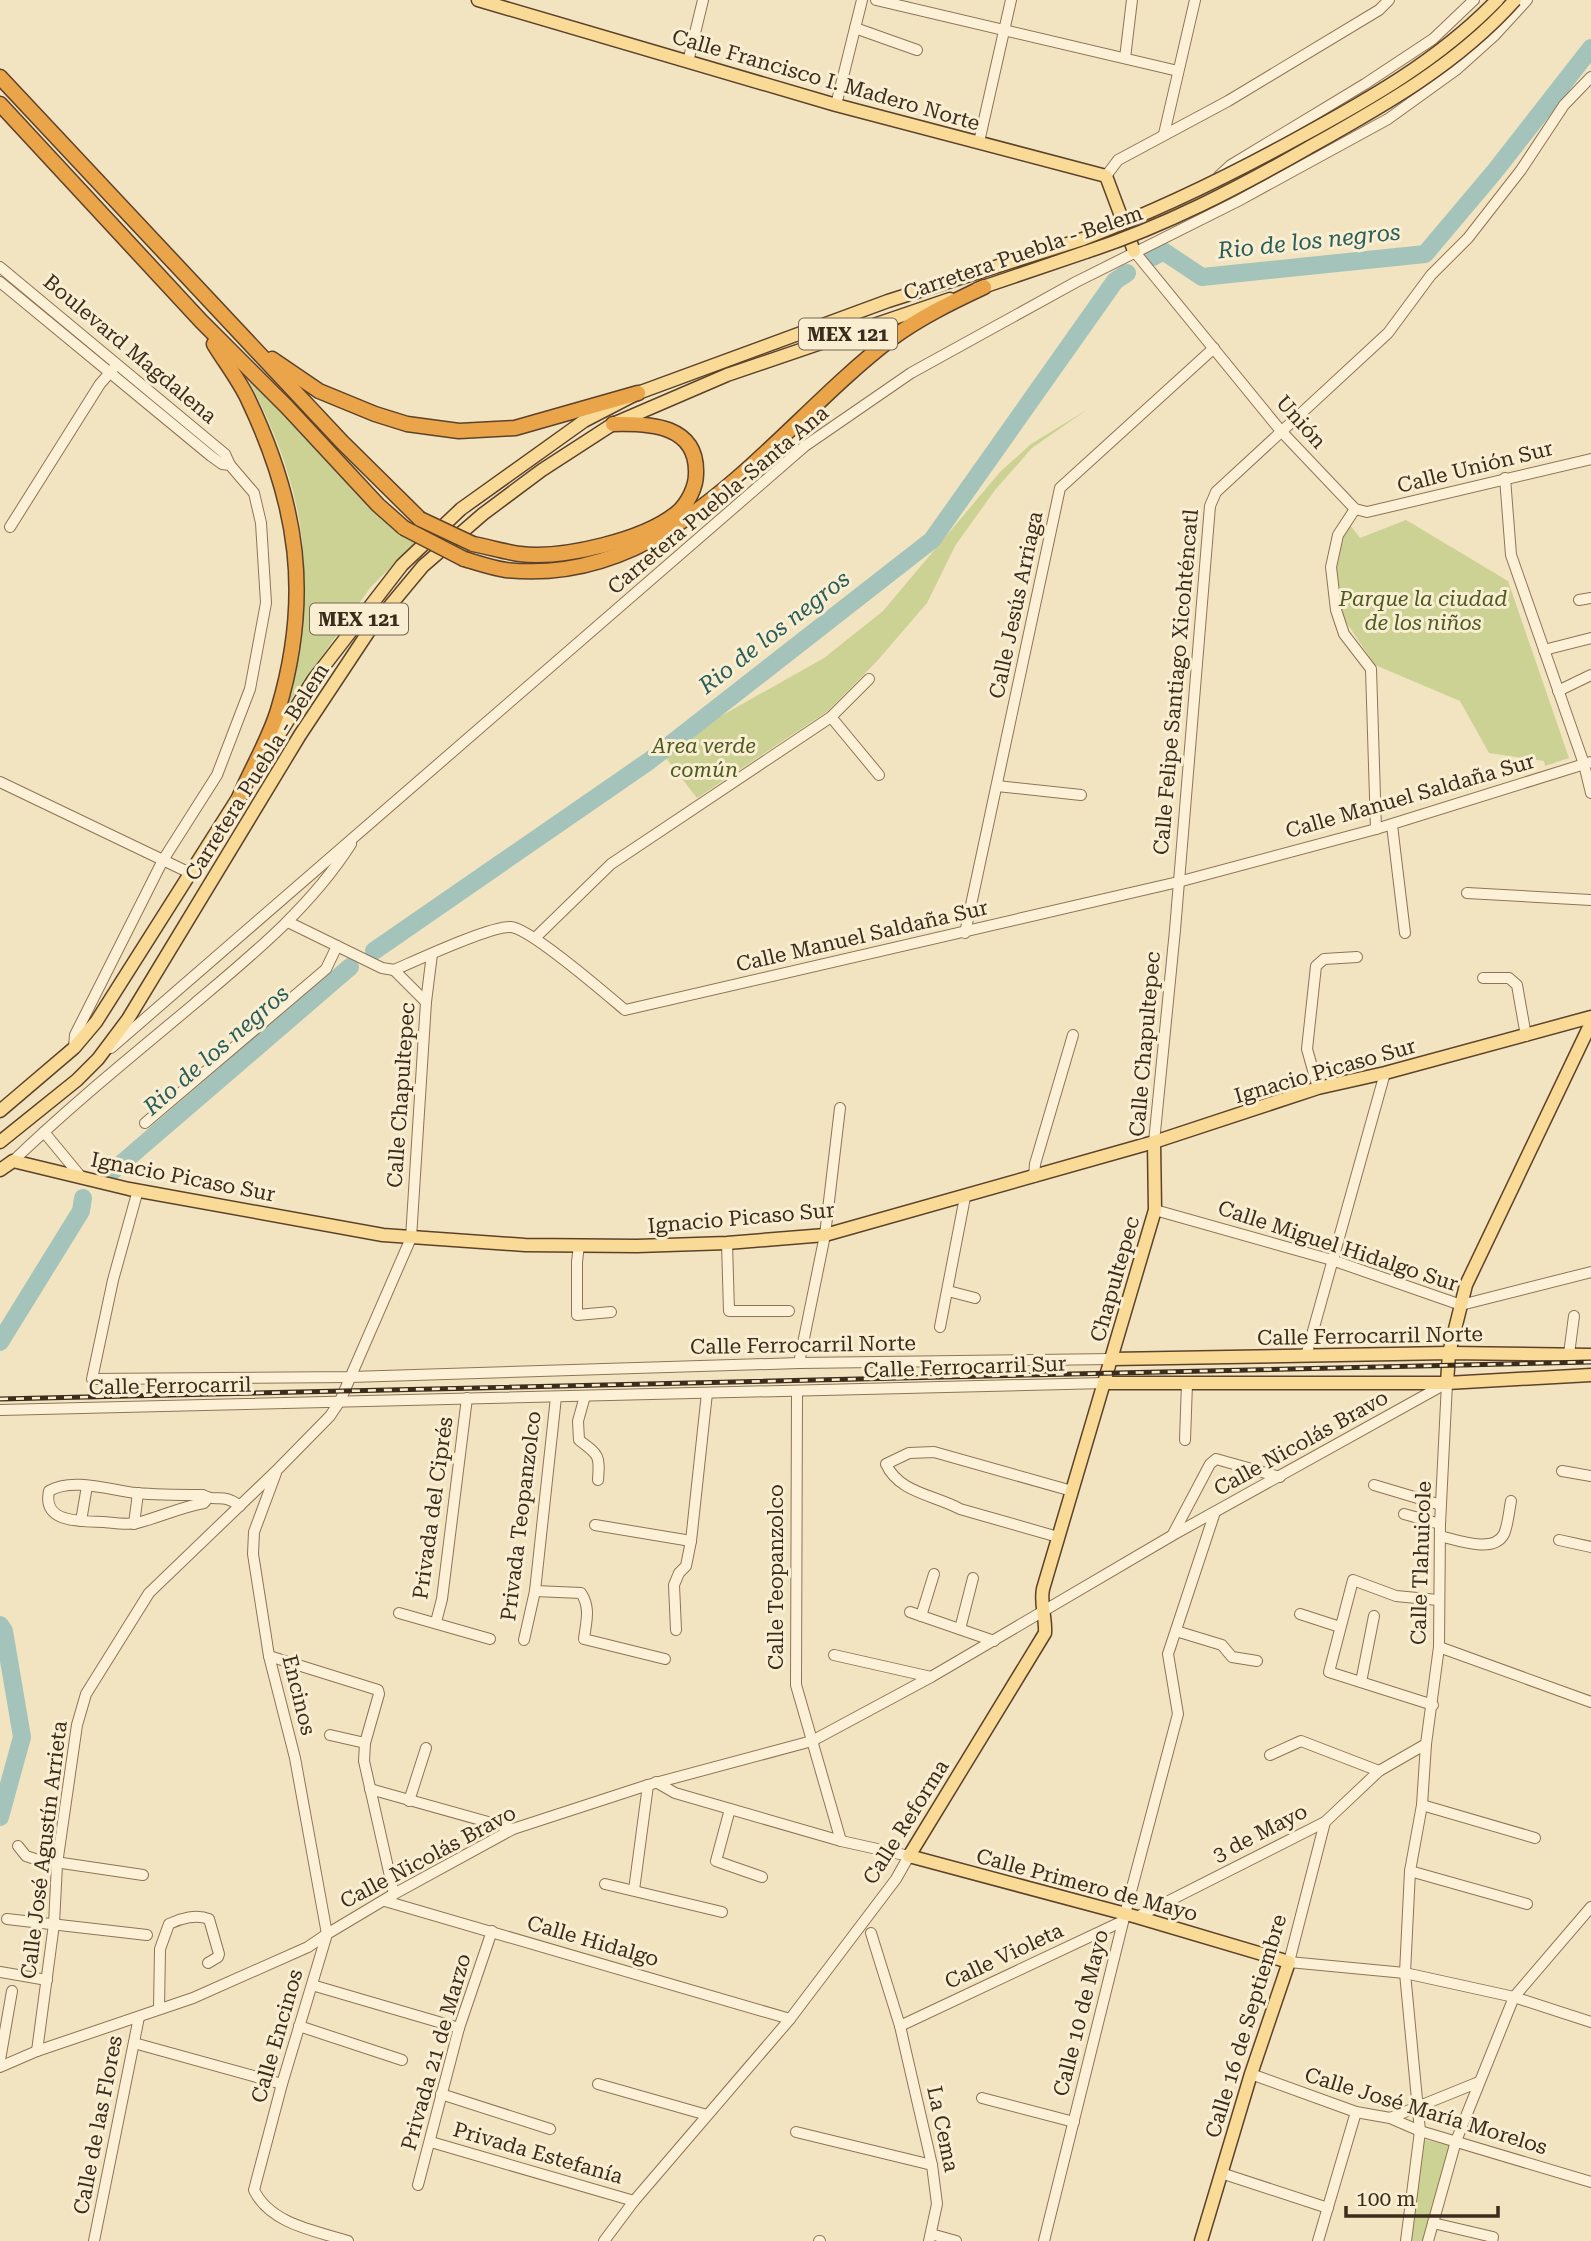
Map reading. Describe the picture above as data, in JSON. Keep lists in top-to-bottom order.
{
  "streets": {
    "main road": [
      "Calle Francisco I. Madero Norte",
      "Carretera Puebla - Belem",
      "MEX 121",
      "Calle Chapultepec",
      "Ignacio Picaso Sur",
      "Chapultepec",
      "Calle Ferrocarril Norte",
      "Calle Ferrocarril Sur",
      "Calle Tlahuicole",
      "Calle Reforma",
      "Calle Primero de Mayo",
      "Calle 16 de Septiembre"
    ],
    "street": [
      "Boulevard Magdalena",
      "Unión",
      "Calle Unión Sur",
      "Carretera Puebla-Santa Ana",
      "Calle Jesús Arriaga",
      "Calle Felipe Santiago Xicohténcatl",
      "Calle Manuel Saldaña Sur",
      "Calle Miguel Hidalgo Sur",
      "Calle Ferrocarril",
      "Calle Nicolás Bravo",
      "Privada del Ciprés",
      "Privada Teopanzolco",
      "Calle Teopanzolco",
      "Encinos",
      "3 de Mayo",
      "Calle José Agustín Arrieta",
      "Calle Hidalgo",
      "Calle Violeta",
      "Calle 10 de Mayo",
      "Calle Encinos",
      "Privada 21 de Marzo",
      "Calle José María Morelos",
      "Calle de las Flores",
      "La Cema",
      "Privada Estefanía"
    ]
  },
  "crossings": [
    ["Carretera Puebla - Belem", "Carretera Puebla-Santa Ana"],
    ["Unión", "Calle Unión Sur"],
    ["Unión", "Carretera Puebla-Santa Ana"],
    ["Unión", "Calle Jesús Arriaga"],
    ["Unión", "Calle Felipe Santiago Xicohténcatl"],
    ["Calle Jesús Arriaga", "Calle Manuel Saldaña Sur"],
    ["Calle Felipe Santiago Xicohténcatl", "Calle Manuel Saldaña Sur"],
    ["Calle Felipe Santiago Xicohténcatl", "Calle Chapultepec"],
    ["Calle Manuel Saldaña Sur", "Calle Chapultepec"],
    ["Calle Chapultepec", "Ignacio Picaso Sur"],
    ["Calle Chapultepec", "Calle Miguel Hidalgo Sur"],
    ["Calle Chapultepec", "Chapultepec"],
    ["Calle Chapultepec", "Calle Ferrocarril Norte"],
    ["Calle Chapultepec", "Calle Ferrocarril"],
    ["Calle Chapultepec", "Calle José Agustín Arrieta"],
    ["Ignacio Picaso Sur", "Calle Ferrocarril"],
    ["Calle Miguel Hidalgo Sur", "Chapultepec"],
    ["Calle Miguel Hidalgo Sur", "Calle Tlahuicole"],
    ["Chapultepec", "Calle Ferrocarril Norte"],
    ["Chapultepec", "Calle Reforma"],
    ["Calle Ferrocarril Norte", "Calle Ferrocarril"],
    ["Calle Ferrocarril Norte", "Calle Tlahuicole"],
    ["Calle Ferrocarril Norte", "Calle Reforma"],
    ["Calle Ferrocarril Norte", "Calle José Agustín Arrieta"],
    ["Calle Ferrocarril Sur", "Calle Ferrocarril"],
    ["Calle Ferrocarril Sur", "Calle Nicolás Bravo"],
    ["Calle Ferrocarril Sur", "Privada del Ciprés"],
    ["Calle Ferrocarril Sur", "Privada Teopanzolco"],
    ["Calle Ferrocarril Sur", "Calle Tlahuicole"],
    ["Calle Ferrocarril Sur", "Calle Teopanzolco"],
    ["Calle Ferrocarril Sur", "Calle Reforma"],
    ["Calle Ferrocarril Sur", "Calle José Agustín Arrieta"],
    ["Calle Ferrocarril", "Calle José Agustín Arrieta"],
    ["Calle Nicolás Bravo", "Calle Tlahuicole"],
    ["Calle Nicolás Bravo", "Calle Teopanzolco"],
    ["Calle Nicolás Bravo", "Encinos"],
    ["Calle Nicolás Bravo", "Calle Reforma"],
    ["Calle Nicolás Bravo", "Calle José Agustín Arrieta"],
    ["Calle Nicolás Bravo", "Calle Primero de Mayo"],
    ["Calle Nicolás Bravo", "Calle Hidalgo"],
    ["Calle Nicolás Bravo", "Calle 10 de Mayo"],
    ["Calle Nicolás Bravo", "Calle Encinos"],
    ["Calle Nicolás Bravo", "Calle de las Flores"],
    ["Calle Tlahuicole", "3 de Mayo"],
    ["Calle Tlahuicole", "Calle Primero de Mayo"],
    ["Calle Tlahuicole", "Calle José María Morelos"],
    ["Calle Teopanzolco", "Calle Primero de Mayo"],
    ["Encinos", "Calle José Agustín Arrieta"],
    ["Encinos", "Calle Encinos"],
    ["Calle Reforma", "Calle Primero de Mayo"],
    ["Calle Reforma", "Calle Hidalgo"],
    ["Calle Reforma", "Privada Estefanía"],
    ["3 de Mayo", "Calle Primero de Mayo"],
    ["3 de Mayo", "Calle Violeta"],
    ["3 de Mayo", "Calle 10 de Mayo"],
    ["3 de Mayo", "Calle 16 de Septiembre"],
    ["Calle Primero de Mayo", "Calle Violeta"],
    ["Calle Primero de Mayo", "Calle 10 de Mayo"],
    ["Calle Primero de Mayo", "Calle 16 de Septiembre"],
    ["Calle Hidalgo", "Privada 21 de Marzo"],
    ["Calle Violeta", "Calle 10 de Mayo"],
    ["Calle Violeta", "La Cema"],
    ["Calle 16 de Septiembre", "Calle José María Morelos"],
    ["Privada 21 de Marzo", "Privada Estefanía"]
  ],
  "water": ["Rio de los negros"],
  "parks": ["Parque la ciudad de los niños", "Area verde común"],
  "scale_bar": "100 m"
}
